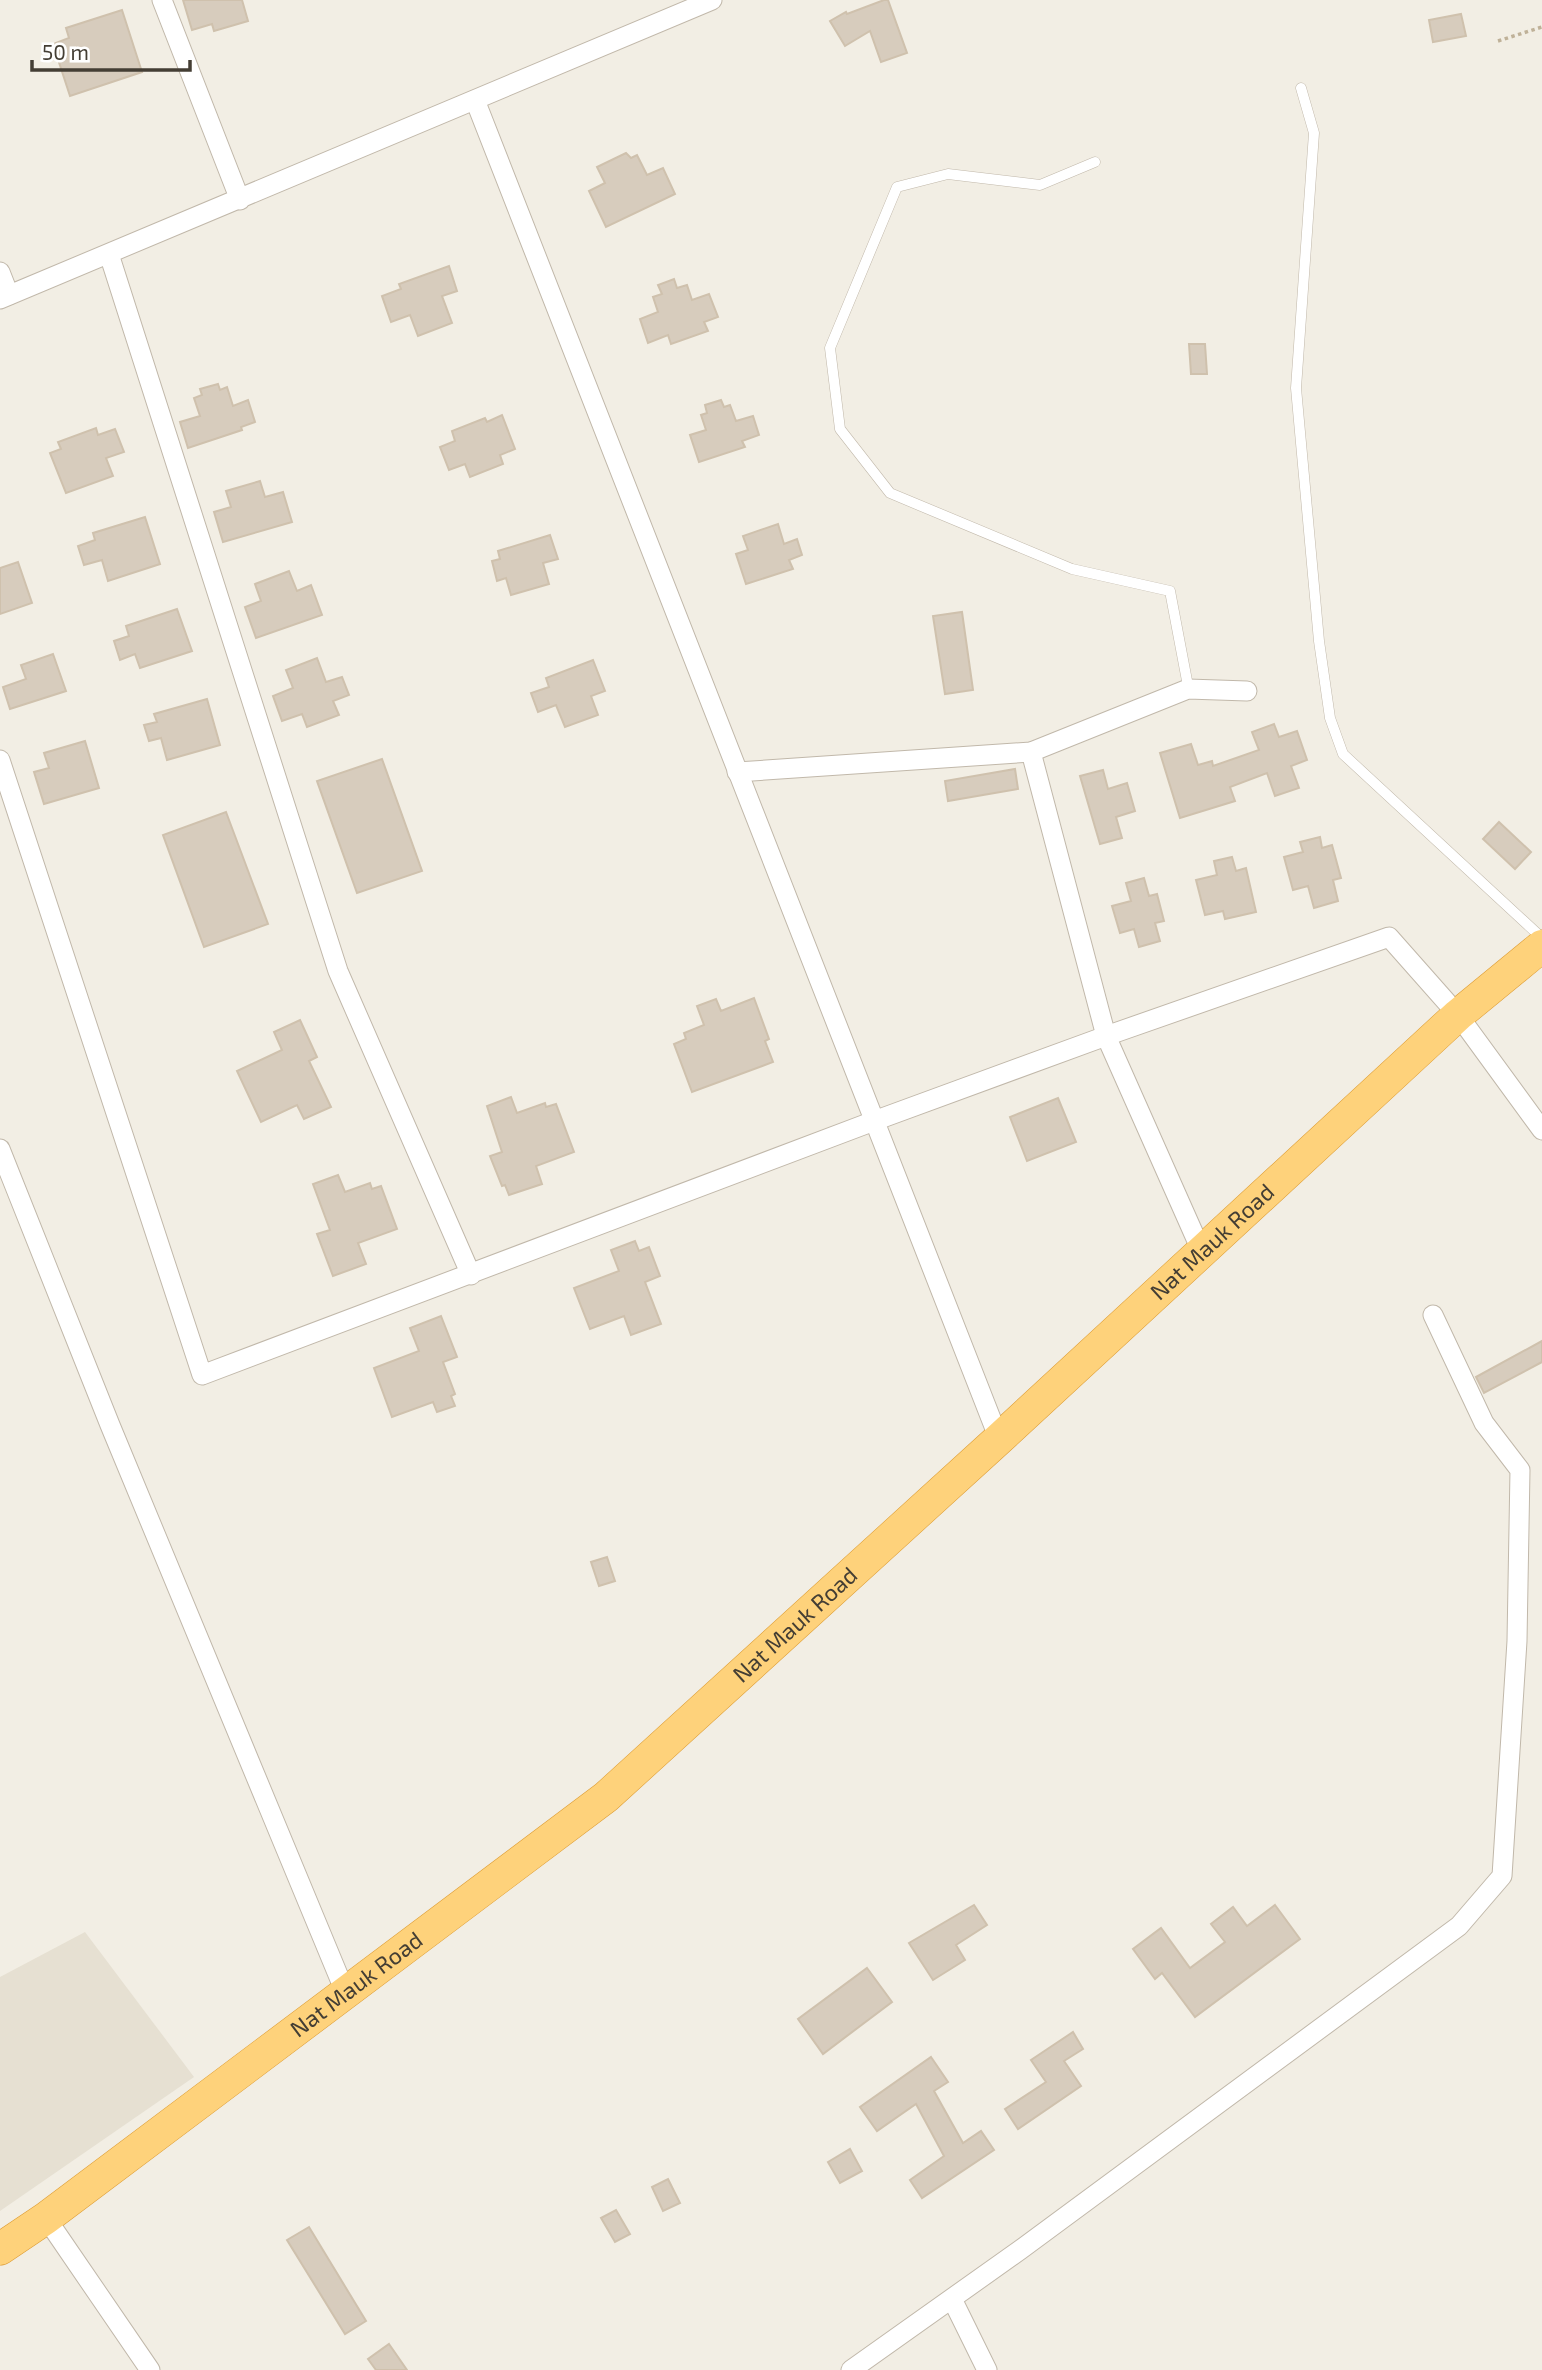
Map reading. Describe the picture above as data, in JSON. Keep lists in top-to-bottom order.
{
  "streets": {
    "highway": ["Nat Mauk Road"]
  },
  "scale_bar": "50 m"
}
